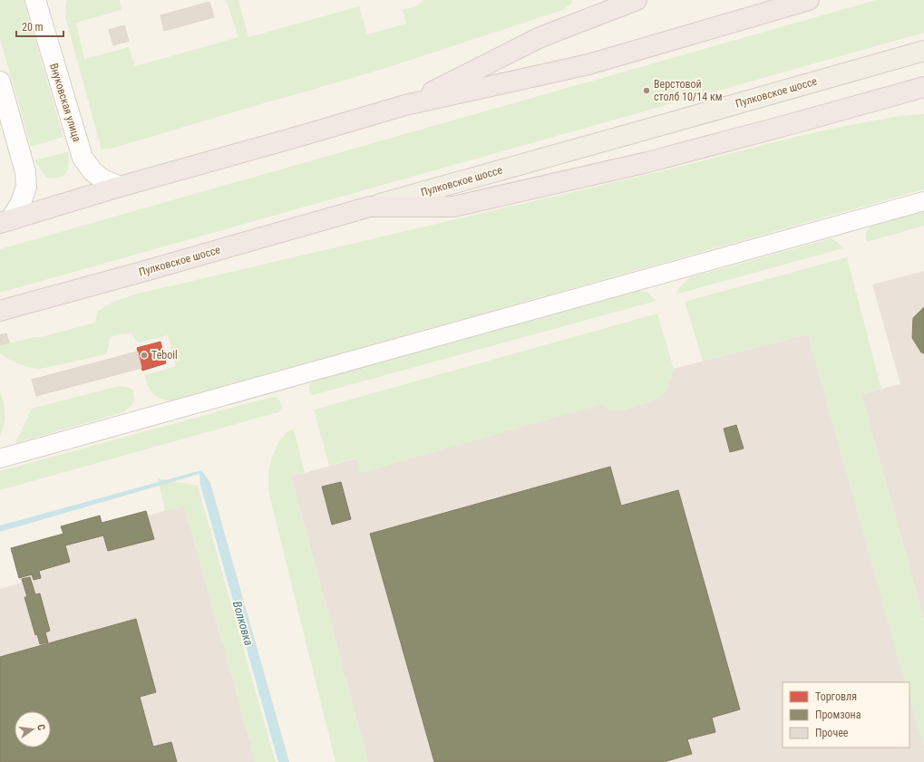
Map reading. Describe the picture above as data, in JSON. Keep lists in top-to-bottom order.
{
  "streets": {
    "highway": ["Пулковское шоссе"],
    "street": ["Внуковская улица"]
  },
  "water": ["Волковка"],
  "places": ["Верстовой столб 10/14 км", "Teboil"],
  "legend": ["Торговля", "Промзона", "Прочее"],
  "scale_bar": "20 m",
  "north": "right"
}
